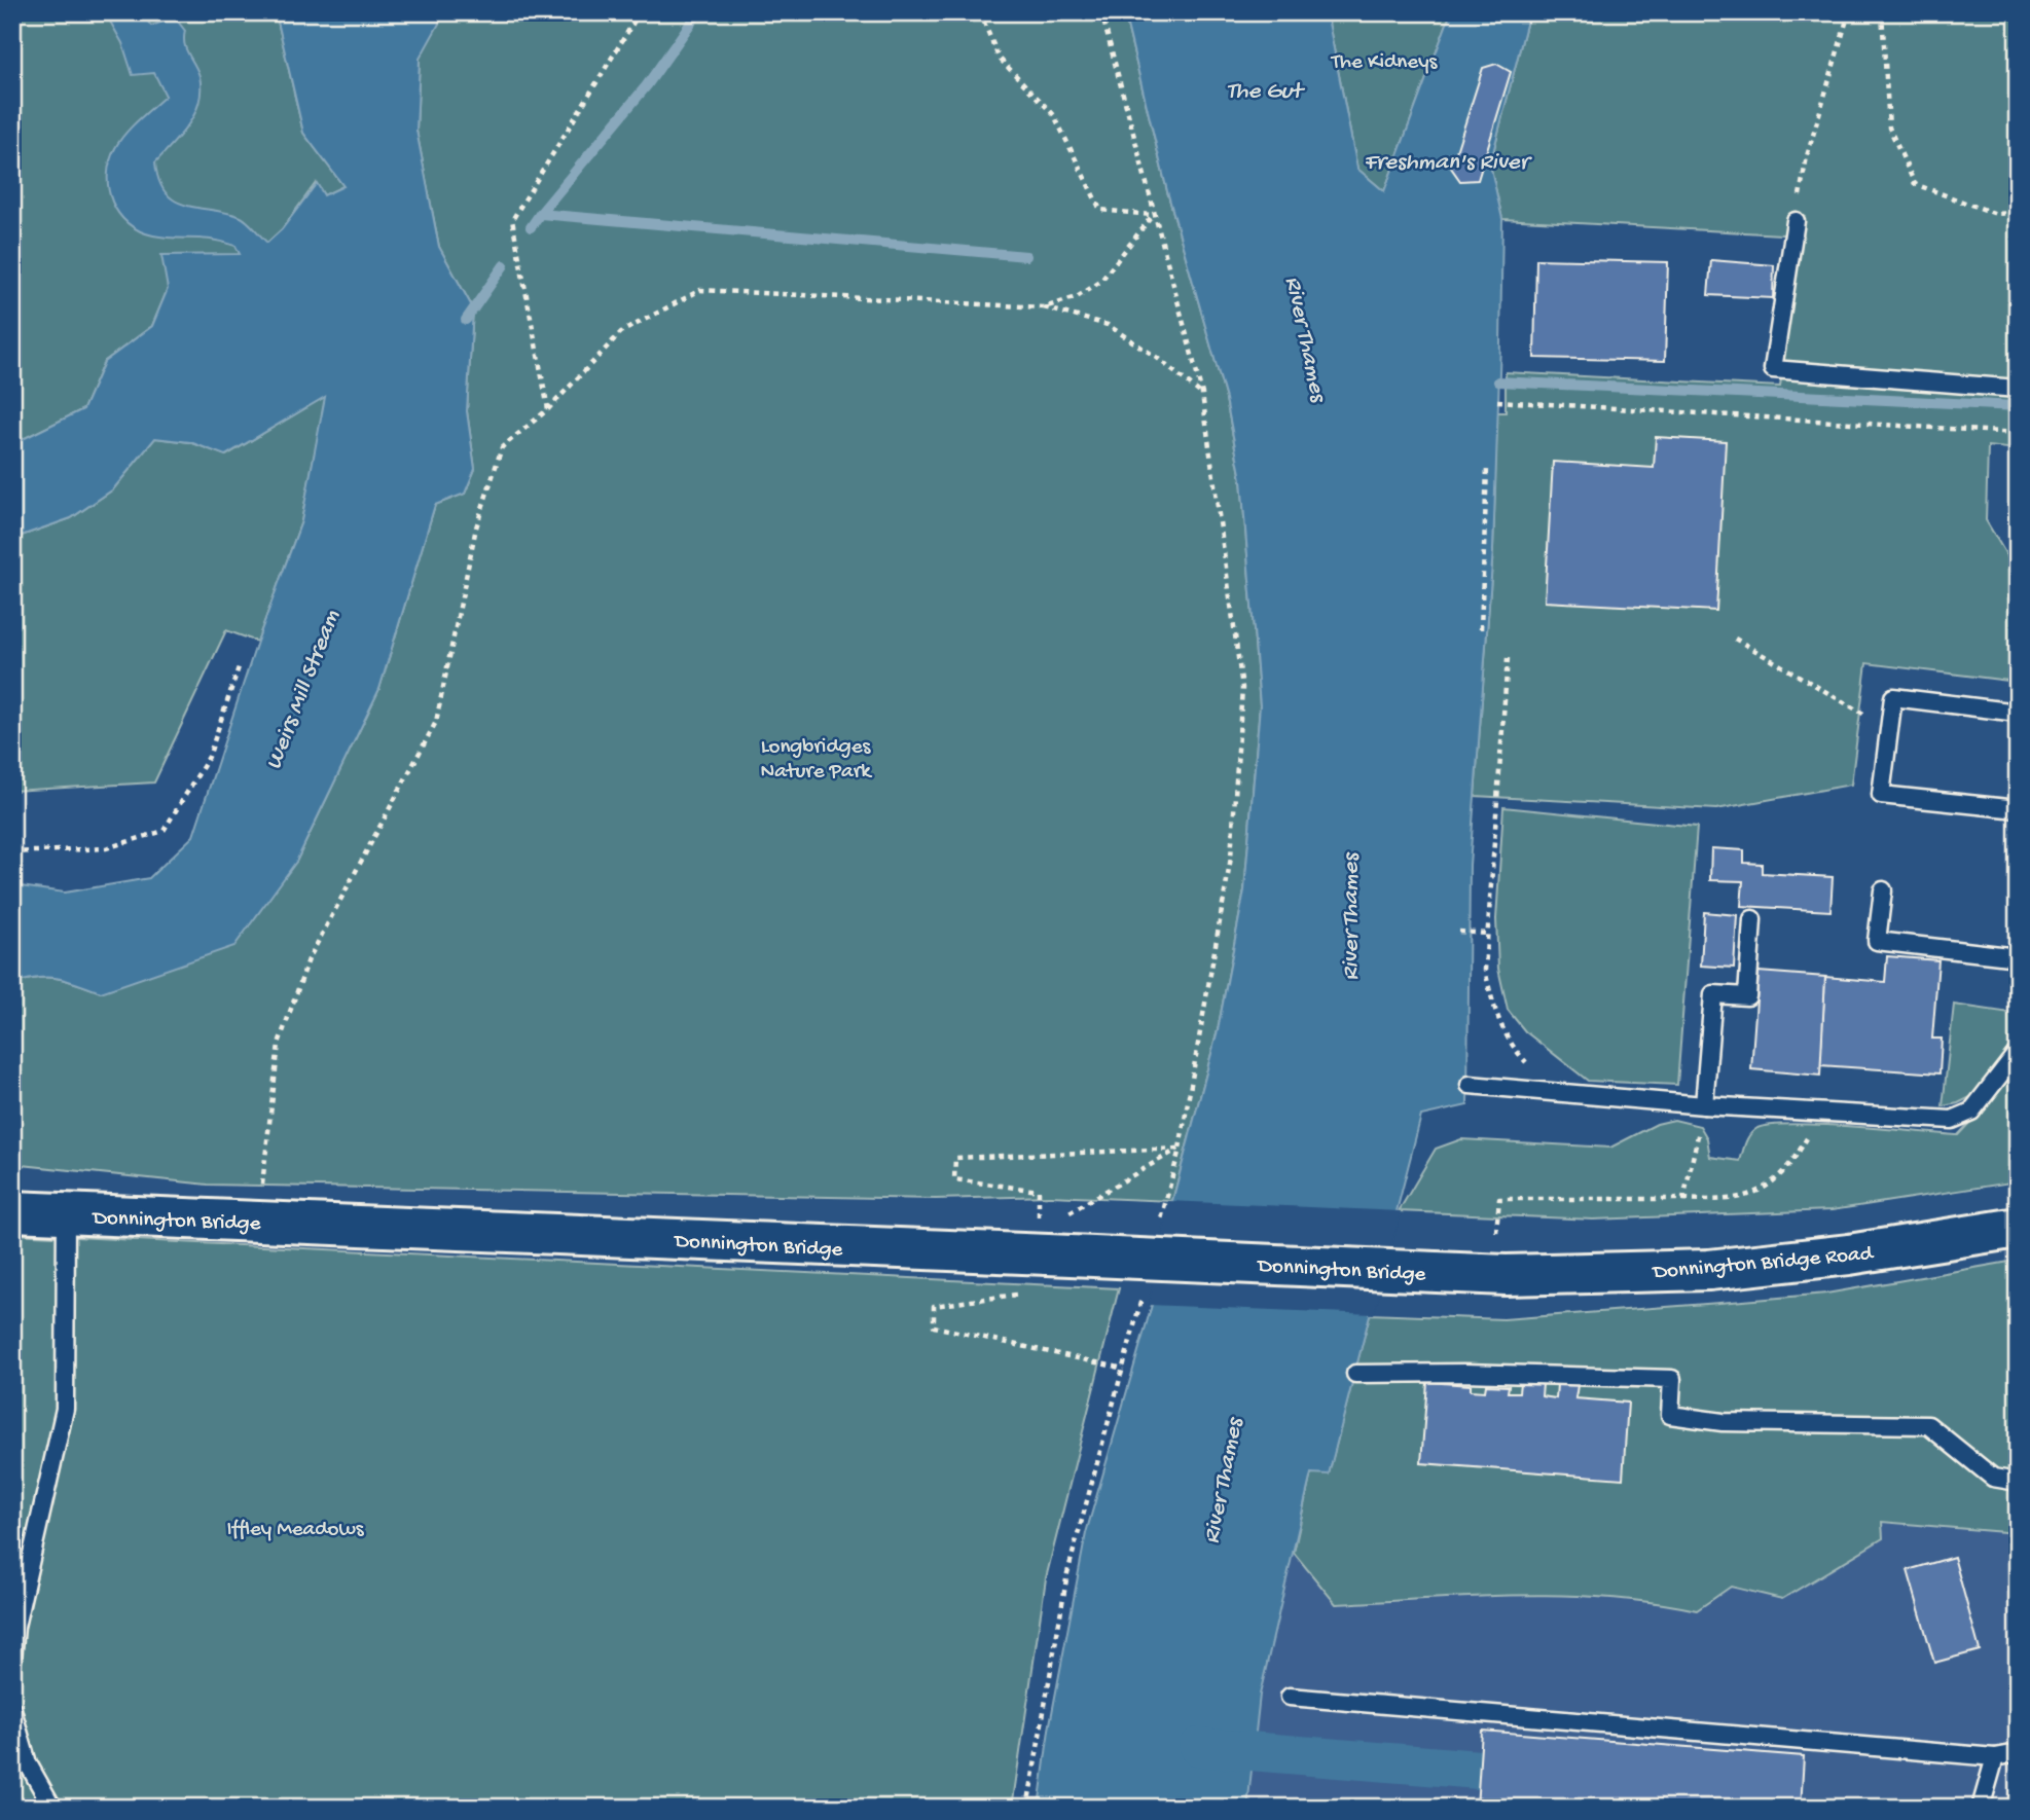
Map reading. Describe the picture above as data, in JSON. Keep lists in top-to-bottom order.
{
  "streets": {
    "main road": ["Donnington Bridge", "Donnington Bridge Road"]
  },
  "crossings": [
    ["Donnington Bridge", "Donnington Bridge Road"]
  ],
  "water": [
    "The Gut",
    "Freshman's River",
    "River Thames",
    "Weirs Mill Stream"
  ],
  "parks": ["The Kidneys", "Longbridges Nature Park", "Iffley Meadows"]
}
